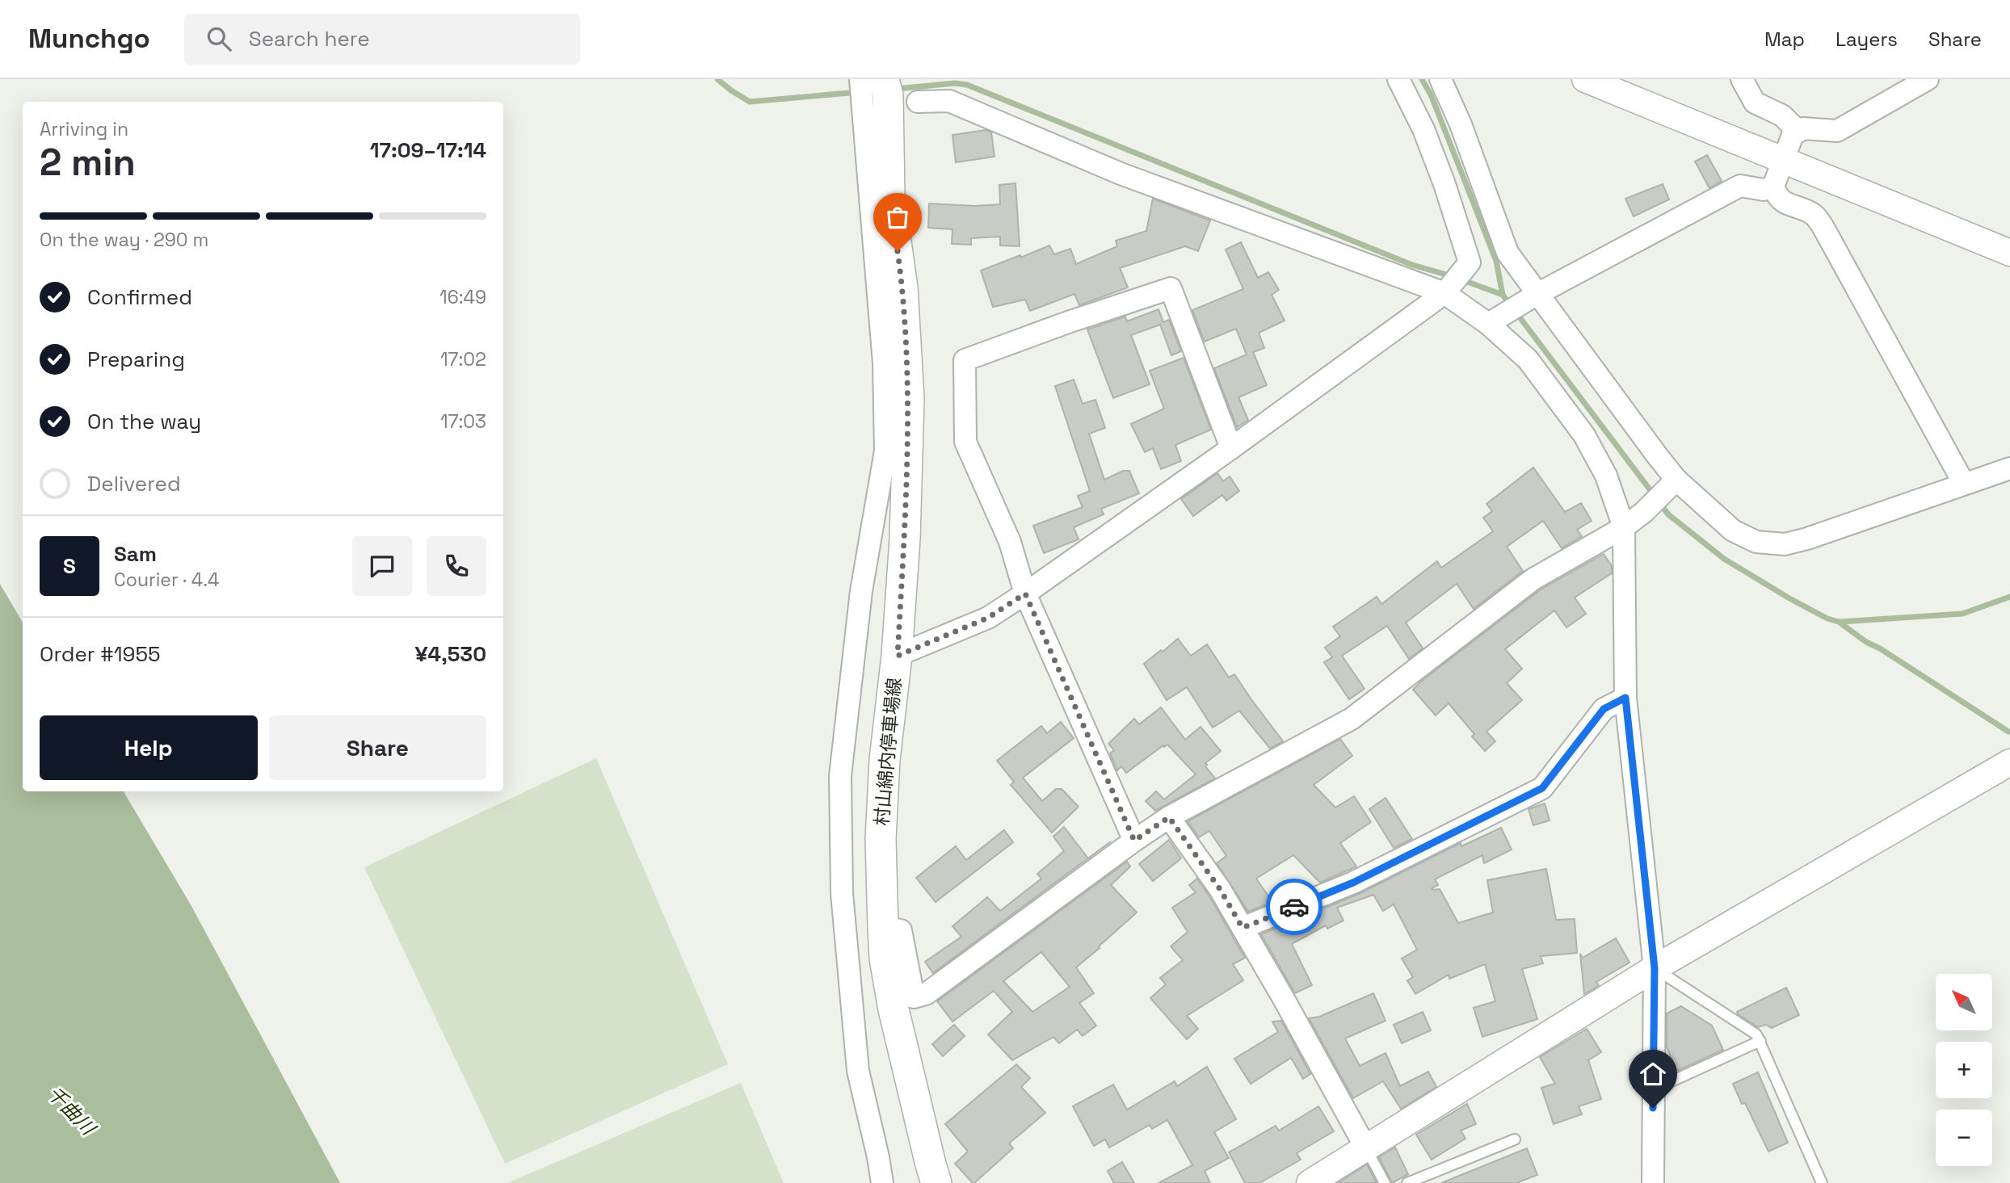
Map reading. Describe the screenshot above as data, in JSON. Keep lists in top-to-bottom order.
{
  "streets": {
    "main road": ["村山綿内停車場線"]
  },
  "water": ["千曲川"],
  "north": "top left",
  "page": {
    "header": "Munchgo",
    "search": "Search here",
    "nav": ["Map", "Layers", "Share"],
    "heading": ["2 min", "Arriving in", "17:09–17:14"],
    "panel": [
      "Sam",
      "Courier · 4.4",
      "Order #1955",
      "¥4,530"
    ],
    "bar": "On the way · 290 m",
    "list": [
      ["Confirmed", "16:49"],
      ["Preparing", "17:02"],
      ["On the way", "17:03"],
      "Delivered"
    ],
    "round": "S",
    "buttons": ["Help", "Share"],
    "map_buttons": ["+", "−"]
  }
}
